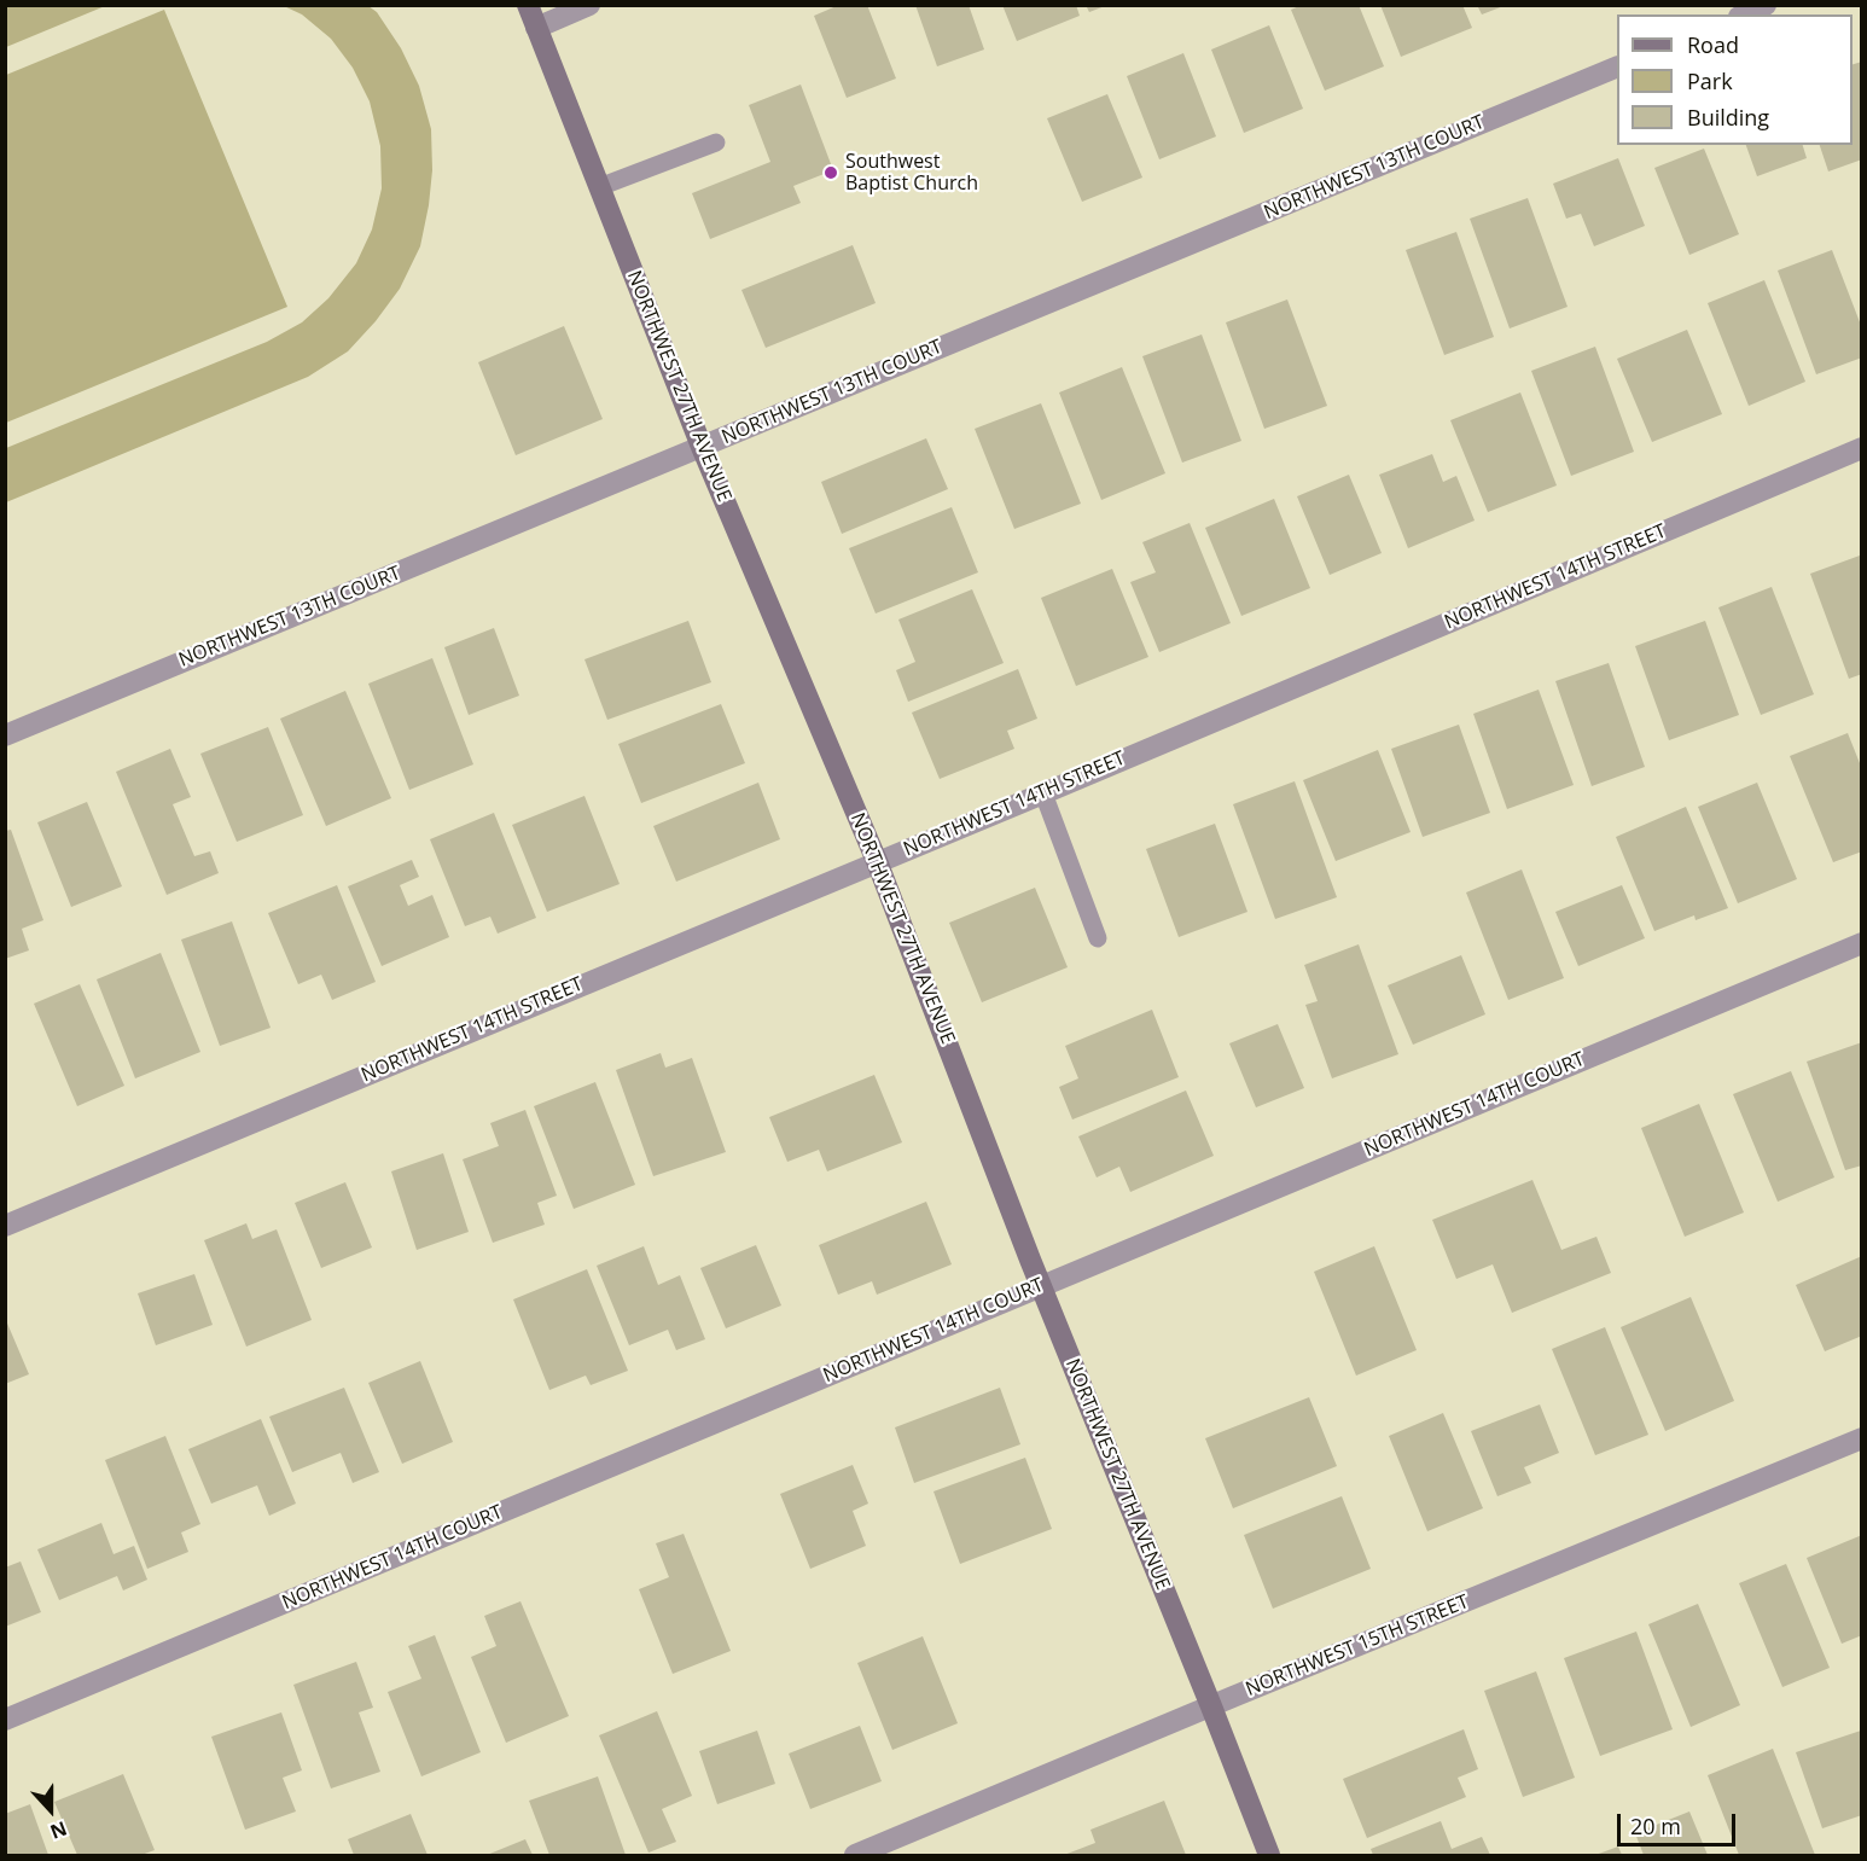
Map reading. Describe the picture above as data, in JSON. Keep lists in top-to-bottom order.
{
  "streets": {
    "street": [
      "NORTHWEST 13TH COURT",
      "NORTHWEST 27TH AVENUE",
      "NORTHWEST 14TH STREET",
      "NORTHWEST 14TH COURT",
      "NORTHWEST 15TH STREET"
    ]
  },
  "crossings": [
    ["NORTHWEST 13TH COURT", "NORTHWEST 27TH AVENUE"],
    ["NORTHWEST 27TH AVENUE", "NORTHWEST 14TH STREET"],
    ["NORTHWEST 27TH AVENUE", "NORTHWEST 14TH COURT"],
    ["NORTHWEST 27TH AVENUE", "NORTHWEST 15TH STREET"]
  ],
  "places": ["Southwest Baptist Church"],
  "legend": ["Road", "Park", "Building"],
  "scale_bar": "20 m",
  "north": "bottom"
}
